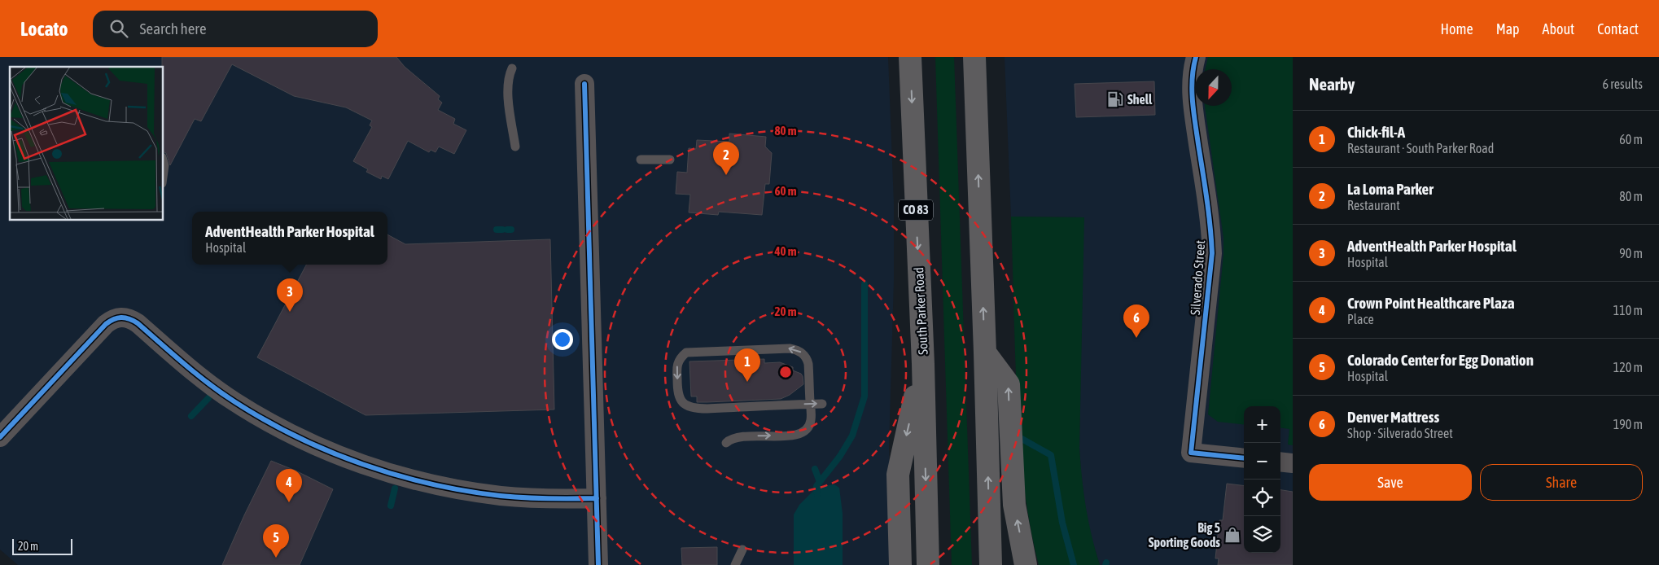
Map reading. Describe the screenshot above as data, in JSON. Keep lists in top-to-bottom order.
{
  "streets": {
    "highway": ["CO 83", "South Parker Road"],
    "street": ["Silverado Street"]
  },
  "places": {
    "fuel station": ["Shell"],
    "shop": ["Big 5 Sporting Goods"]
  },
  "scale_bar": "20 m",
  "north": "bottom",
  "page": {
    "header": "Locato",
    "search": "Search here",
    "nav": [
      "Home",
      "Map",
      "About",
      "Contact"
    ],
    "heading": ["Nearby", "6 results"],
    "list": [
      {
        "mark": "1",
        "name": "Chick-fil-A",
        "note": "Restaurant · South Parker Road",
        "value": "60 m"
      },
      {
        "mark": "2",
        "name": "La Loma Parker",
        "note": "Restaurant",
        "value": "80 m"
      },
      {
        "mark": "3",
        "name": "AdventHealth Parker Hospital",
        "note": "Hospital",
        "value": "90 m"
      },
      {
        "mark": "4",
        "name": "Crown Point Healthcare Plaza",
        "note": "Place",
        "value": "110 m"
      },
      {
        "mark": "5",
        "name": "Colorado Center for Egg Donation",
        "note": "Hospital",
        "value": "120 m"
      },
      {
        "mark": "6",
        "name": "Denver Mattress",
        "note": "Shop · Silverado Street",
        "value": "190 m"
      }
    ],
    "pins": [
      "2",
      "3",
      "6",
      "1",
      "4",
      "5"
    ],
    "popup": ["AdventHealth Parker Hospital", "Hospital"],
    "map_buttons": ["+", "−"],
    "buttons": ["Save", "Share"],
    "scale": "20 m"
  },
  "rings": [
    "80 m",
    "60 m",
    "40 m",
    "20 m"
  ]
}
